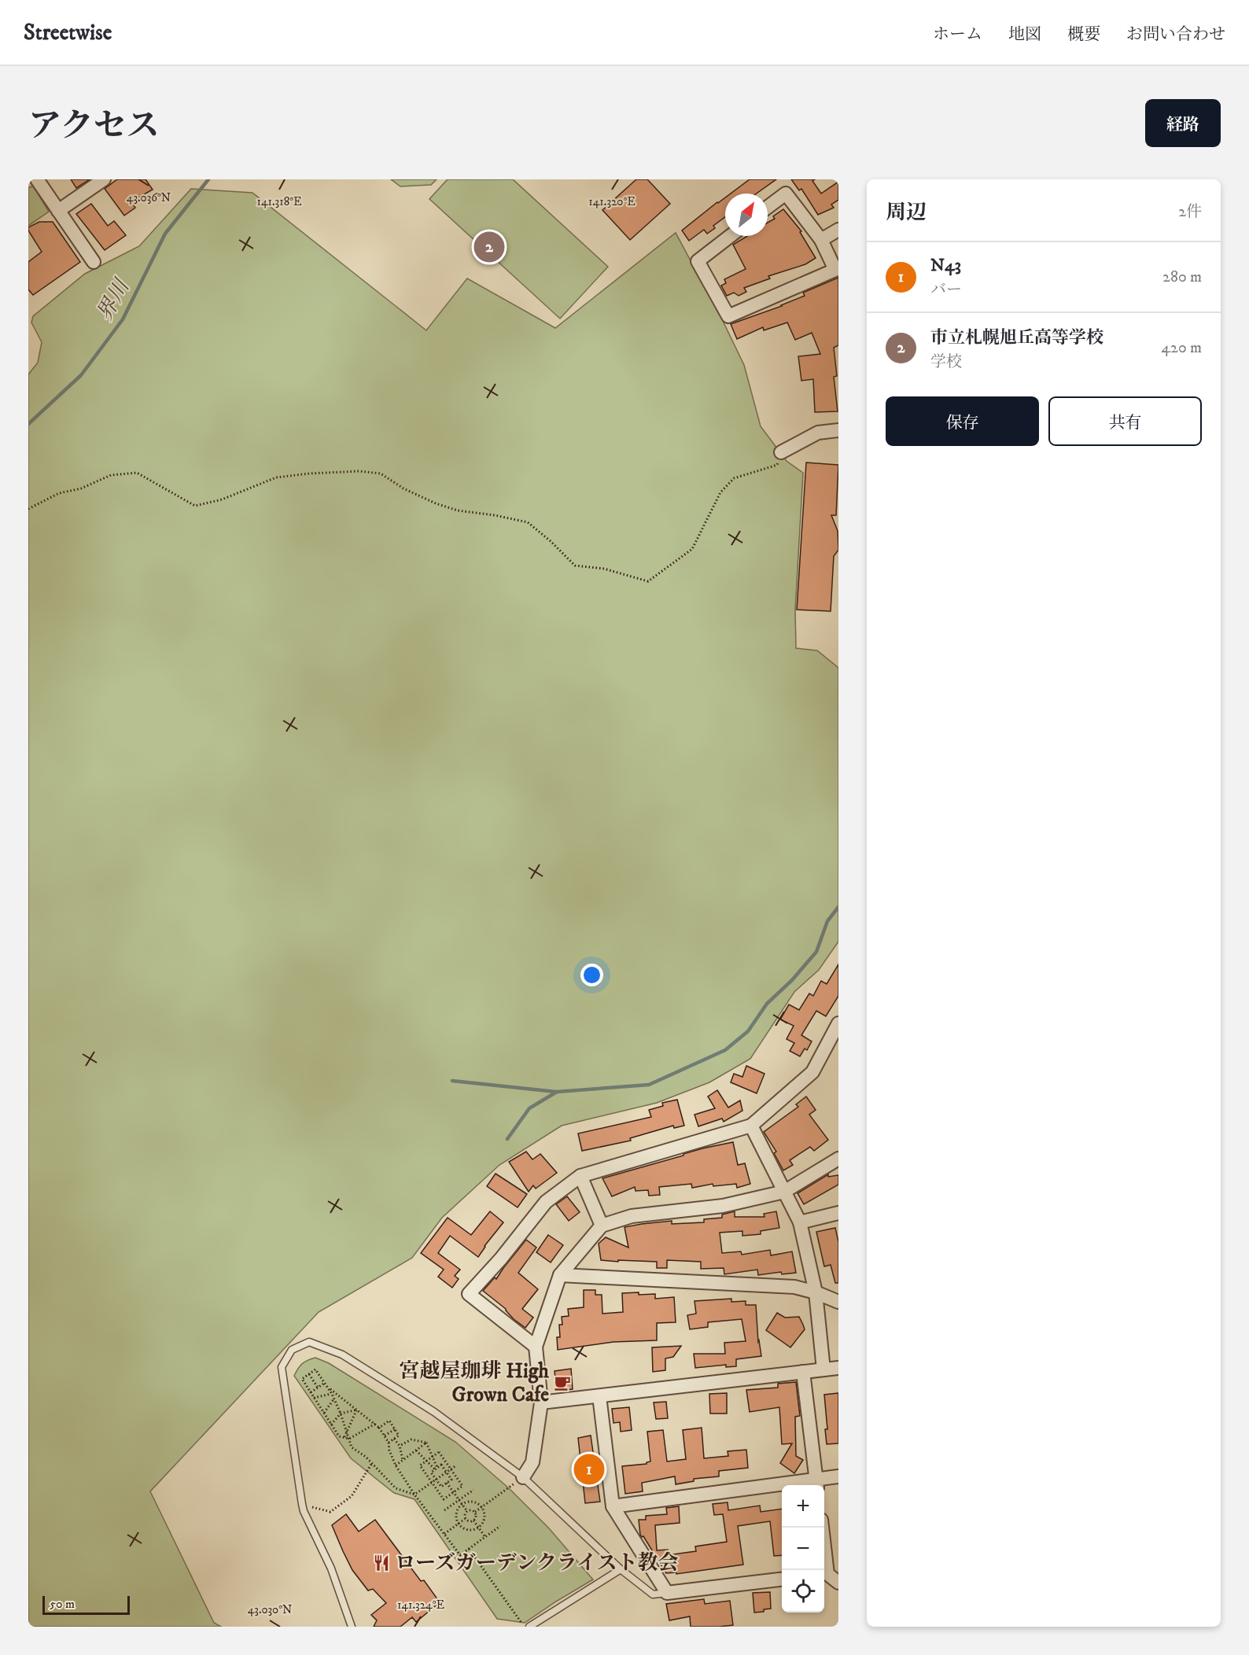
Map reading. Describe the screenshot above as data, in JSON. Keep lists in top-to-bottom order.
{
  "water": ["界川"],
  "places": {
    "cafe": ["宮越屋珈琲 High Grown Cafe"],
    "restaurant": ["ローズガーデンクライスト教会"]
  },
  "scale_bar": "50 m",
  "north": "top right",
  "page": {
    "header": "Streetwise",
    "nav": [
      "ホーム",
      "地図",
      "概要",
      "お問い合わせ"
    ],
    "title": "アクセス",
    "buttons": [
      "経路",
      ["保存", "共有"]
    ],
    "heading": ["周辺", "2件"],
    "pins": ["2", "1"],
    "list": [
      {
        "mark": "1",
        "name": "N43",
        "note": "バー",
        "value": "280 m"
      },
      {
        "mark": "2",
        "name": "市立札幌旭丘高等学校",
        "note": "学校",
        "value": "420 m"
      }
    ],
    "map_buttons": ["+", "−"],
    "scale": "50 m"
  },
  "coordinates": [
    "43.036°N",
    "141.318°E",
    "141.320°E",
    "141.324°E",
    "43.030°N"
  ]
}
